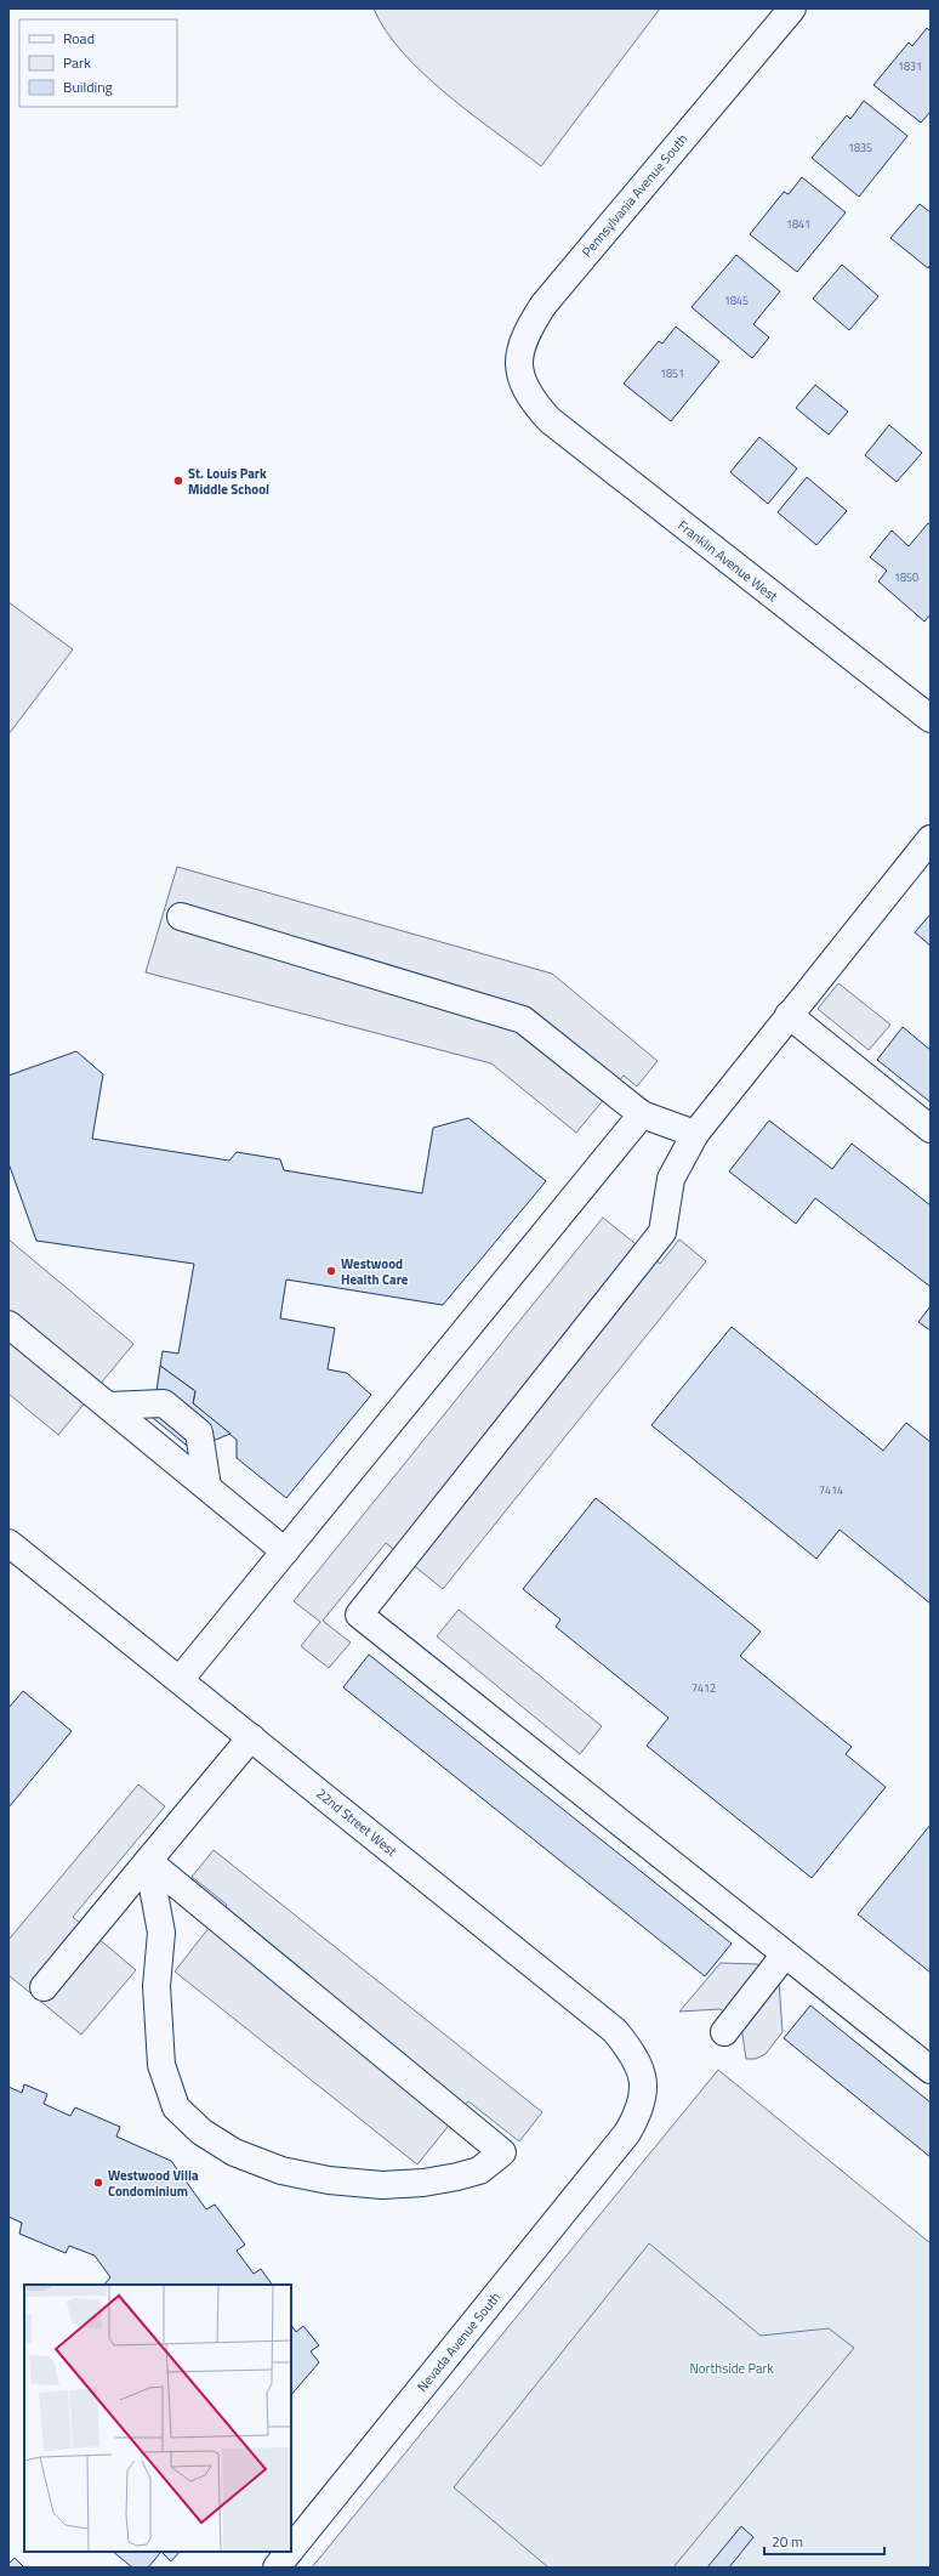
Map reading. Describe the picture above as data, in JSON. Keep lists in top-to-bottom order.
{
  "streets": {
    "street": [
      "Pennsylvania Avenue South",
      "Franklin Avenue West",
      "22nd Street West",
      "Nevada Avenue South"
    ]
  },
  "crossings": [
    ["Pennsylvania Avenue South", "Franklin Avenue West"],
    ["22nd Street West", "Nevada Avenue South"]
  ],
  "parks": ["Northside Park"],
  "places": ["St. Louis Park Middle School", "Westwood Health Care", "Westwood Villa Condominium"],
  "house_numbers": [
    "1831",
    "1835",
    "1841",
    "1845",
    "1851",
    "1850",
    "7414",
    "7412"
  ],
  "legend": ["Road", "Park", "Building"],
  "scale_bar": "20 m"
}
